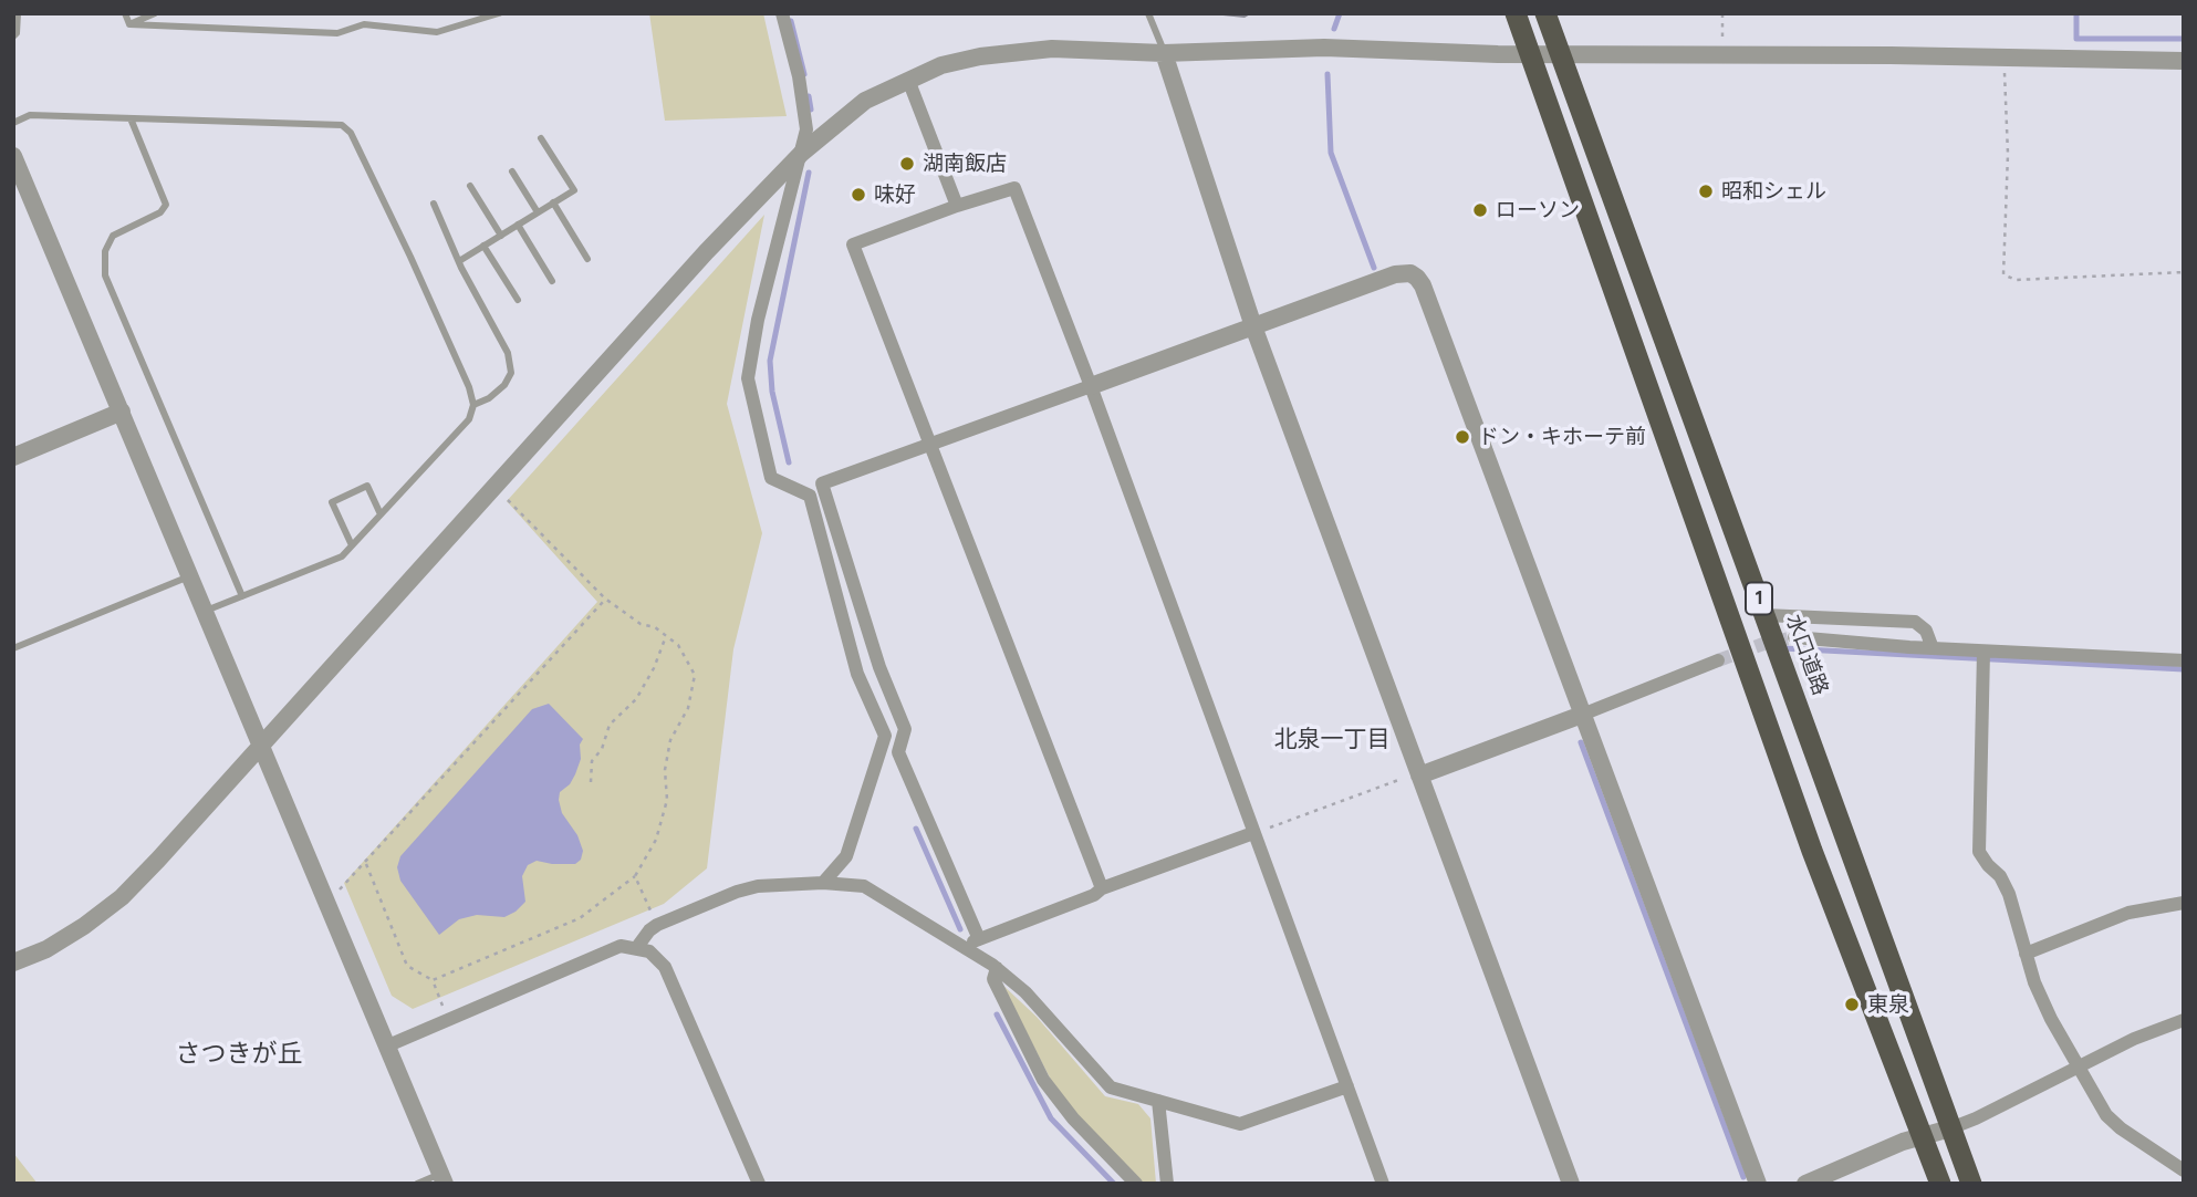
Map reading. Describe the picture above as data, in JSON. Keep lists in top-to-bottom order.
{
  "streets": {
    "highway": ["1", "水口道路"]
  },
  "districts": ["北泉一丁目", "さつきが丘"],
  "places": [
    "湖南飯店",
    "昭和シェル",
    "味好",
    "ローソン",
    "ドン・キホーテ前",
    "東泉"
  ]
}
